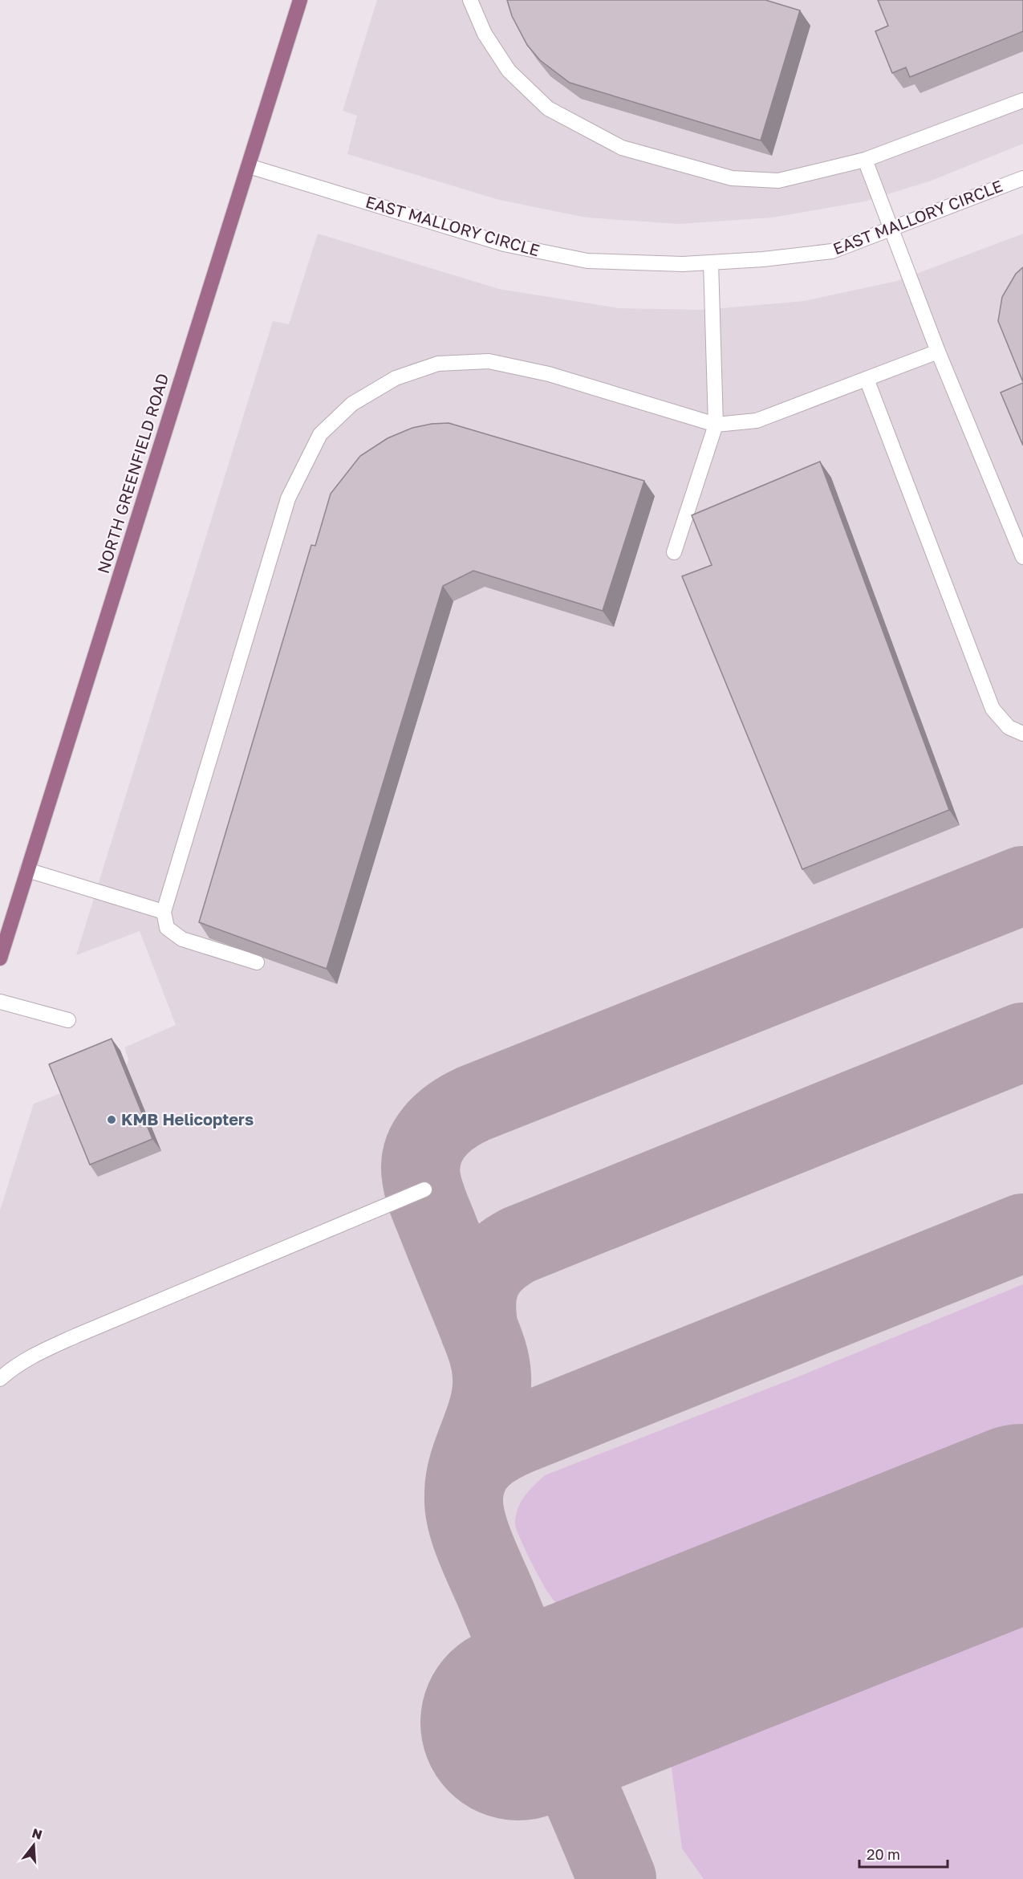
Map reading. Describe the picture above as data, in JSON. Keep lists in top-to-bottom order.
{
  "streets": {
    "main road": ["NORTH GREENFIELD ROAD"],
    "street": ["EAST MALLORY CIRCLE"]
  },
  "crossings": [
    ["EAST MALLORY CIRCLE", "NORTH GREENFIELD ROAD"]
  ],
  "places": ["KMB Helicopters"],
  "scale_bar": "20 m",
  "north": "top"
}
